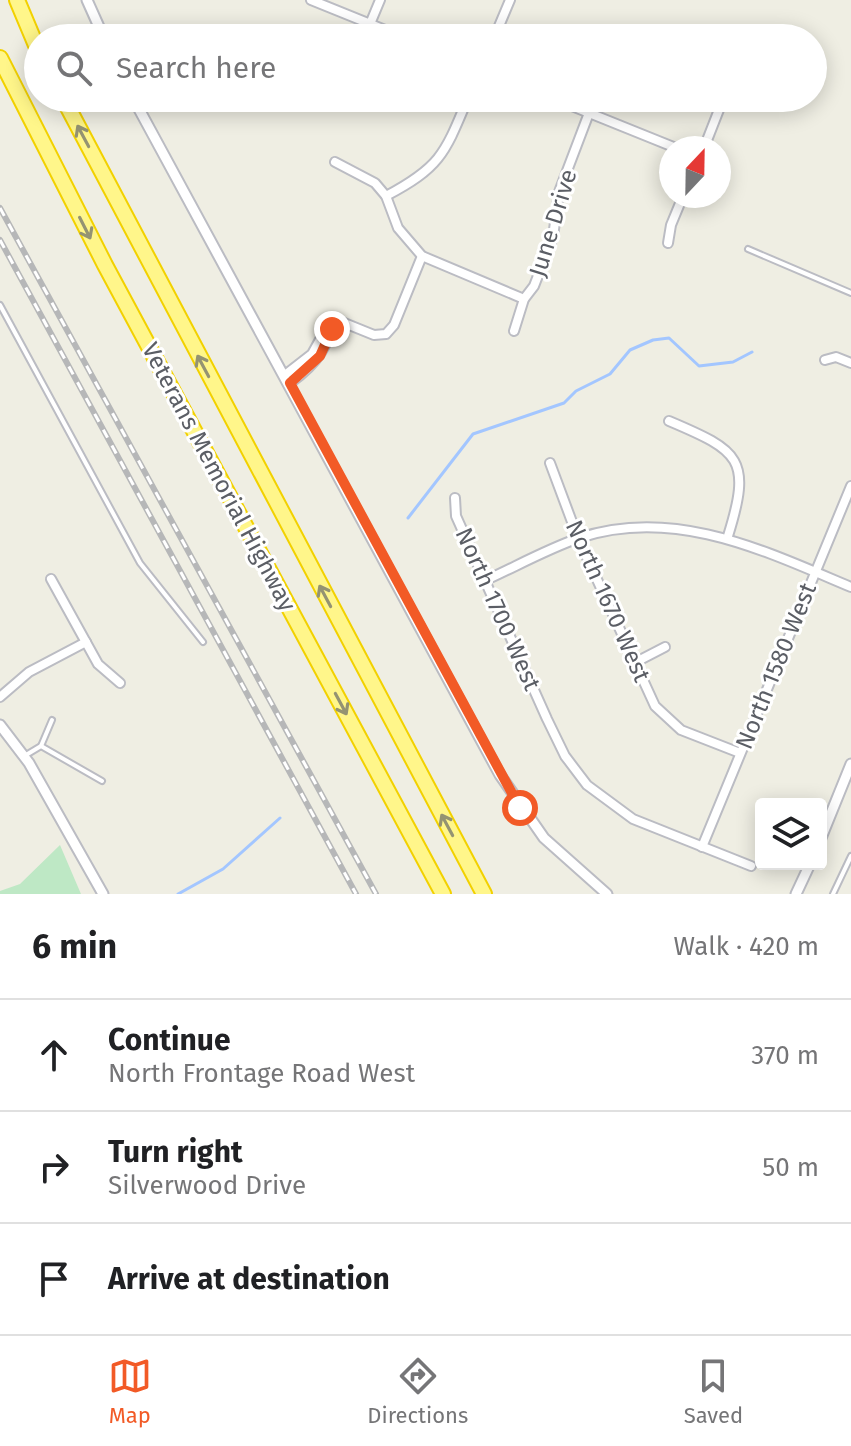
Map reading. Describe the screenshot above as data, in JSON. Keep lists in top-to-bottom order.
{
  "streets": {
    "highway": ["Veterans Memorial Highway"],
    "street": [
      "June Drive",
      "North 1670 West",
      "North 1700 West",
      "North 1580 West"
    ]
  },
  "crossings": [
    ["North 1670 West", "North 1580 West"],
    ["North 1700 West", "North 1580 West"]
  ],
  "north": "top",
  "page": {
    "search": "Search here",
    "heading": ["6 min", "Walk · 420 m"],
    "list": [
      ["Continue", "North Frontage Road West", "370 m"],
      ["Turn right", "Silverwood Drive", "50 m"],
      "Arrive at destination"
    ],
    "nav": ["Map", "Directions", "Saved"]
  }
}
